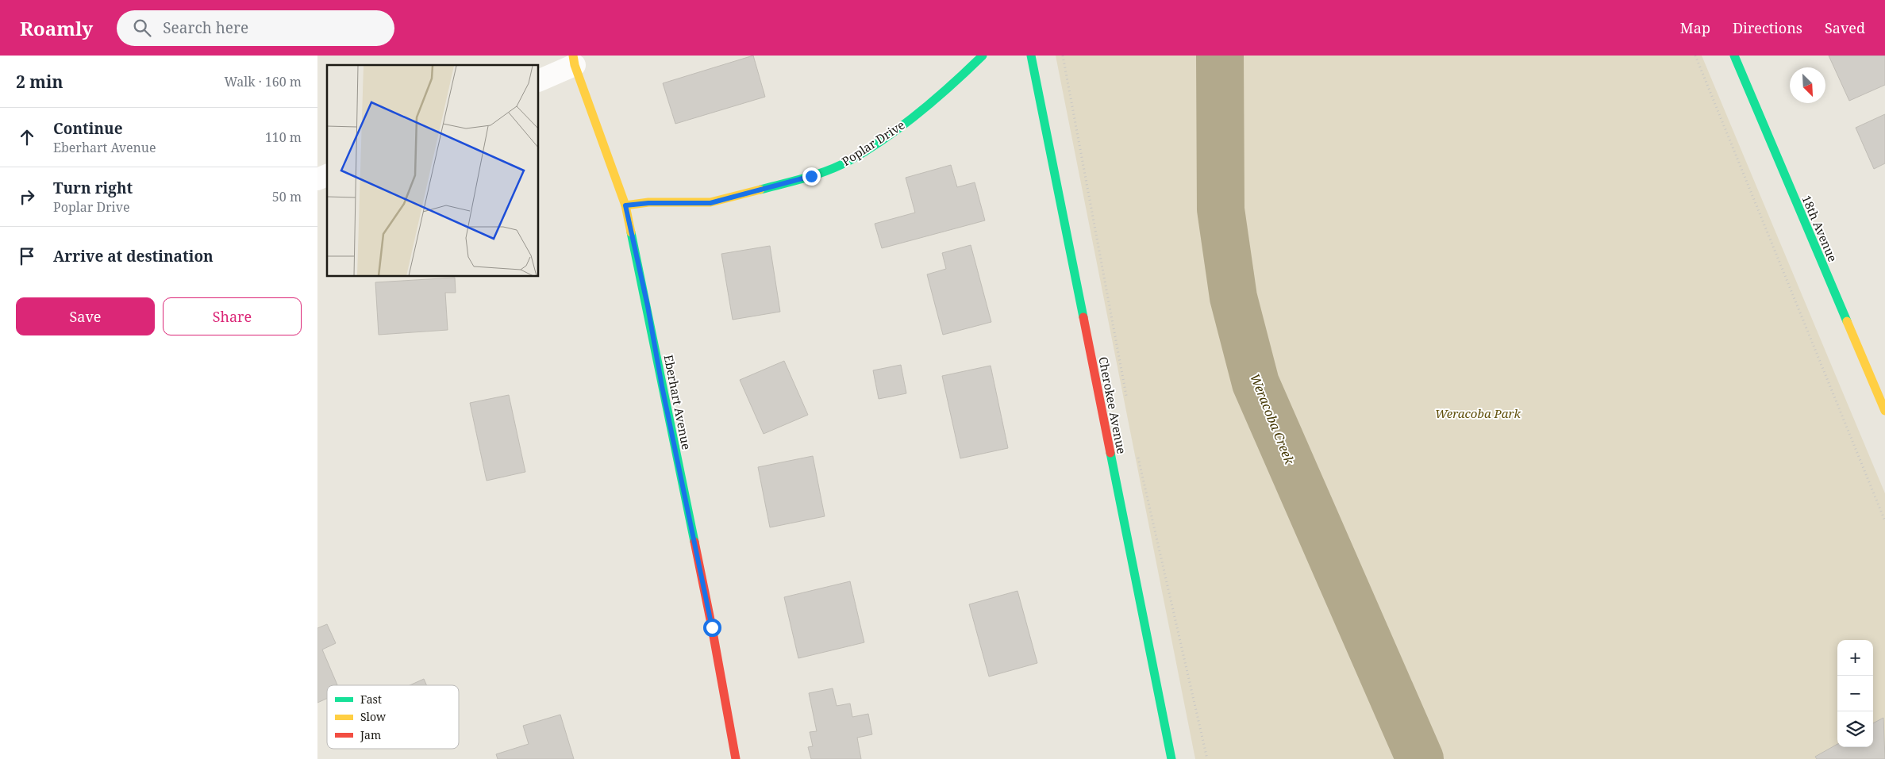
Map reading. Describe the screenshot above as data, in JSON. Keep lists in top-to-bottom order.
{
  "streets": {
    "street": [
      "Poplar Drive",
      "18th Avenue",
      "Eberhart Avenue",
      "Cherokee Avenue"
    ]
  },
  "crossings": [
    ["Poplar Drive", "Eberhart Avenue"]
  ],
  "water": ["Weracoba Creek"],
  "parks": ["Weracoba Park"],
  "legend": ["Fast", "Slow", "Jam"],
  "north": "bottom right",
  "page": {
    "header": "Roamly",
    "search": "Search here",
    "nav": ["Map", "Directions", "Saved"],
    "heading": ["2 min", "Walk · 160 m"],
    "list": [
      ["Continue", "Eberhart Avenue", "110 m"],
      ["Turn right", "Poplar Drive", "50 m"],
      "Arrive at destination"
    ],
    "buttons": ["Save", "Share"],
    "map_buttons": ["+", "−"]
  }
}
